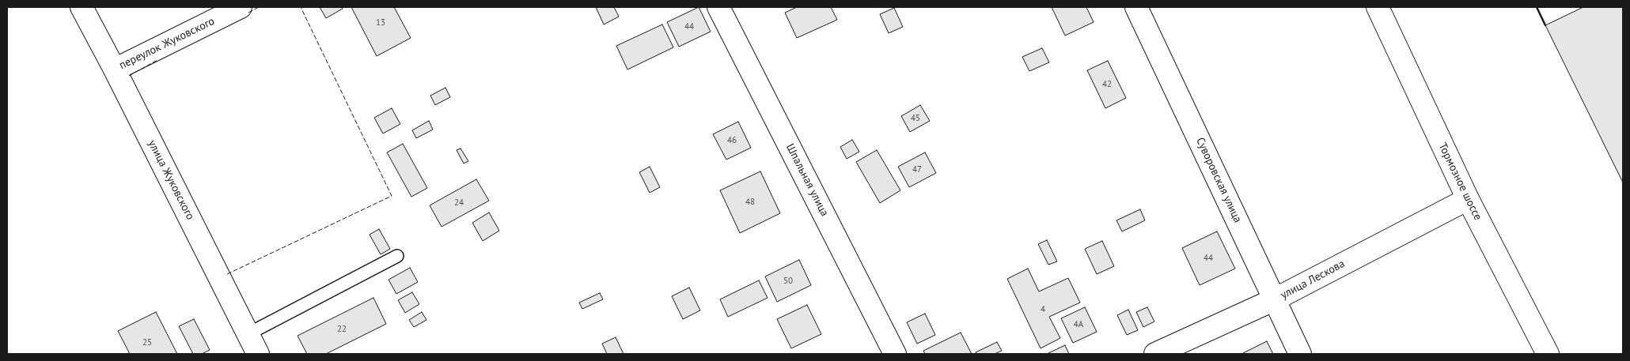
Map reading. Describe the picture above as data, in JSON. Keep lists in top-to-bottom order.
{
  "streets": {
    "street": [
      "переулок Жуковского",
      "улица Жуковского",
      "Шпальная улица",
      "Суворовская улица",
      "Тормозное шоссе",
      "улица Лескова"
    ]
  },
  "crossings": [
    ["переулок Жуковского", "улица Жуковского"],
    ["Суворовская улица", "улица Лескова"],
    ["Тормозное шоссе", "улица Лескова"]
  ],
  "house_numbers": [
    "13",
    "44",
    "42",
    "45",
    "46",
    "47",
    "48",
    "24",
    "44",
    "50",
    "4",
    "4А",
    "22",
    "25"
  ]
}
